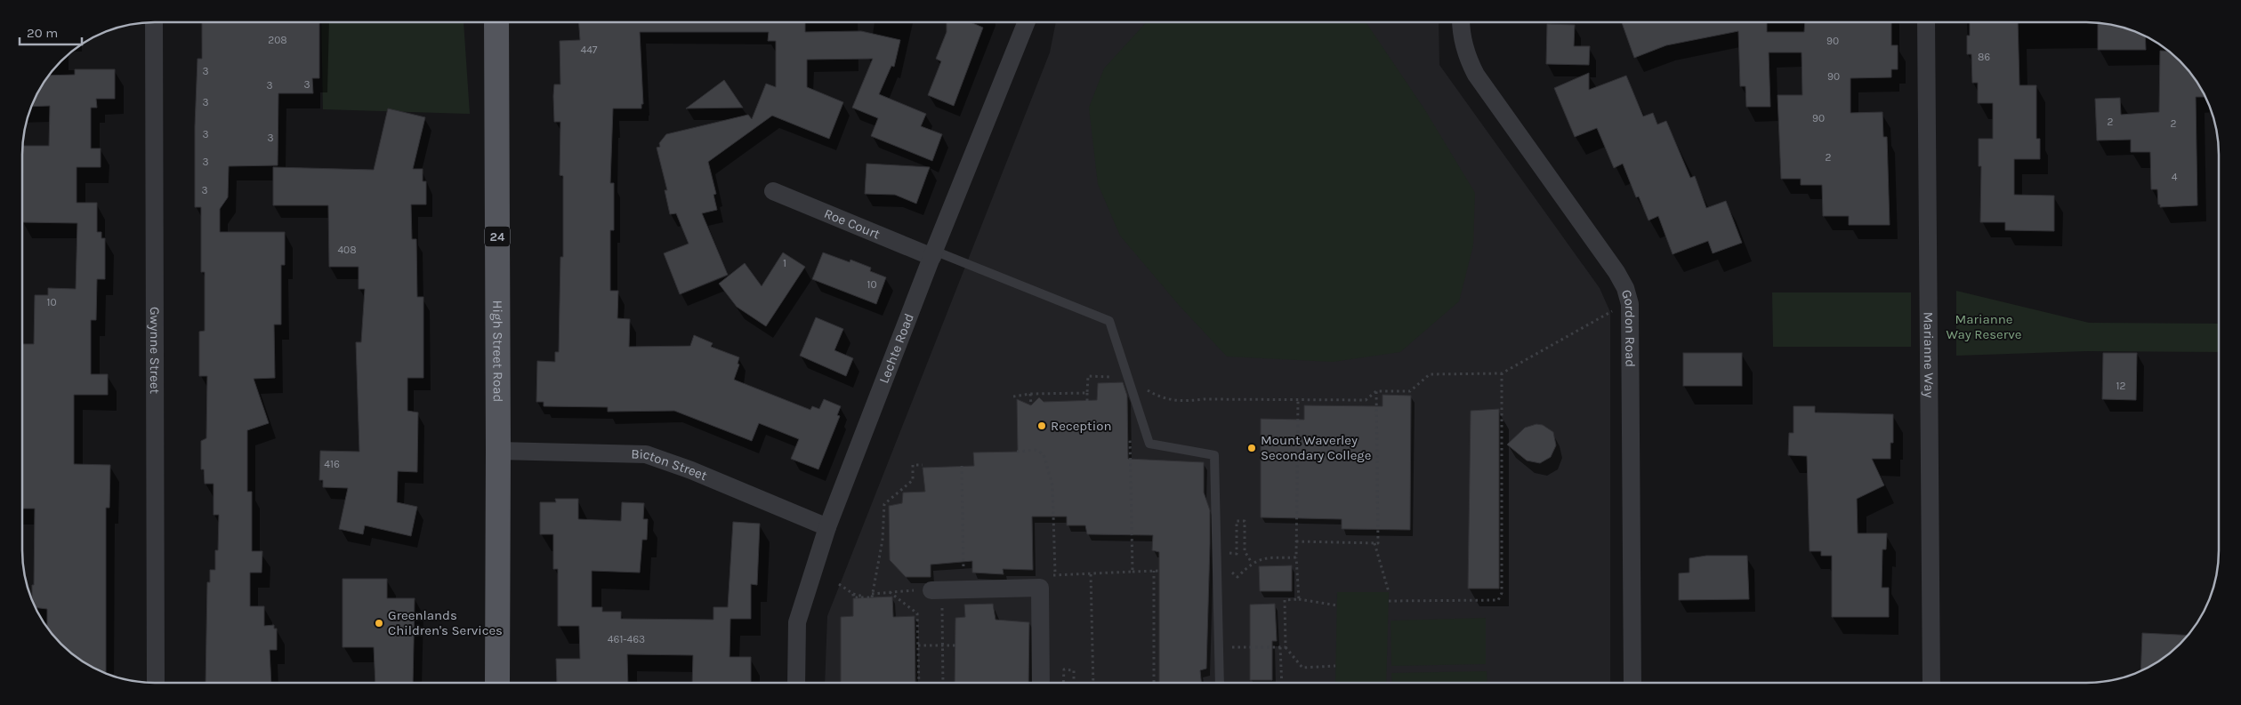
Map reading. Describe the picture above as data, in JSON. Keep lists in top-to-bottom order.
{
  "streets": {
    "main road": ["24", "High Street Road"],
    "street": [
      "Roe Court",
      "Gordon Road",
      "Lechte Road",
      "Gwynne Street",
      "Marianne Way",
      "Bicton Street"
    ]
  },
  "crossings": [
    ["Roe Court", "Lechte Road"],
    ["Lechte Road", "Bicton Street"],
    ["High Street Road", "Bicton Street"]
  ],
  "parks": ["Marianne Way Reserve"],
  "places": ["Reception", "Mount Waverley Secondary College", "Greenlands Children's Services"],
  "house_numbers": [
    "208",
    "90",
    "447",
    "86",
    "3",
    "90",
    "3",
    "3",
    "3",
    "90",
    "2",
    "2",
    "3",
    "3",
    "2",
    "3",
    "4",
    "3",
    "408",
    "1",
    "10",
    "10",
    "12",
    "416",
    "461-463"
  ],
  "scale_bar": "20 m"
}
